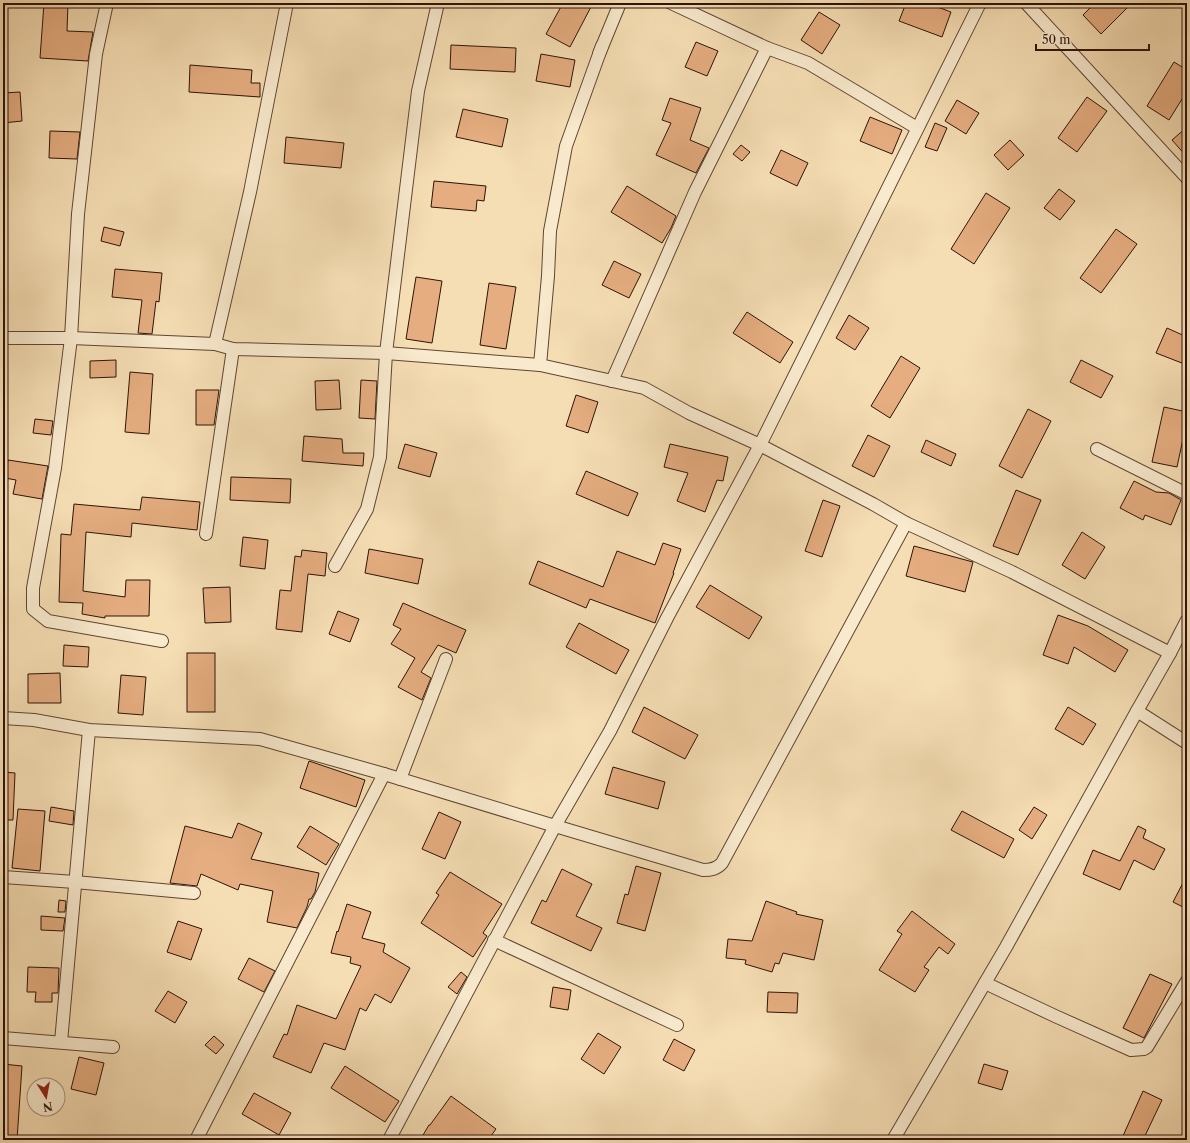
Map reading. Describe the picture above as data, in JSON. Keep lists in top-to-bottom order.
{
  "scale_bar": "50 m",
  "north": "bottom"
}
